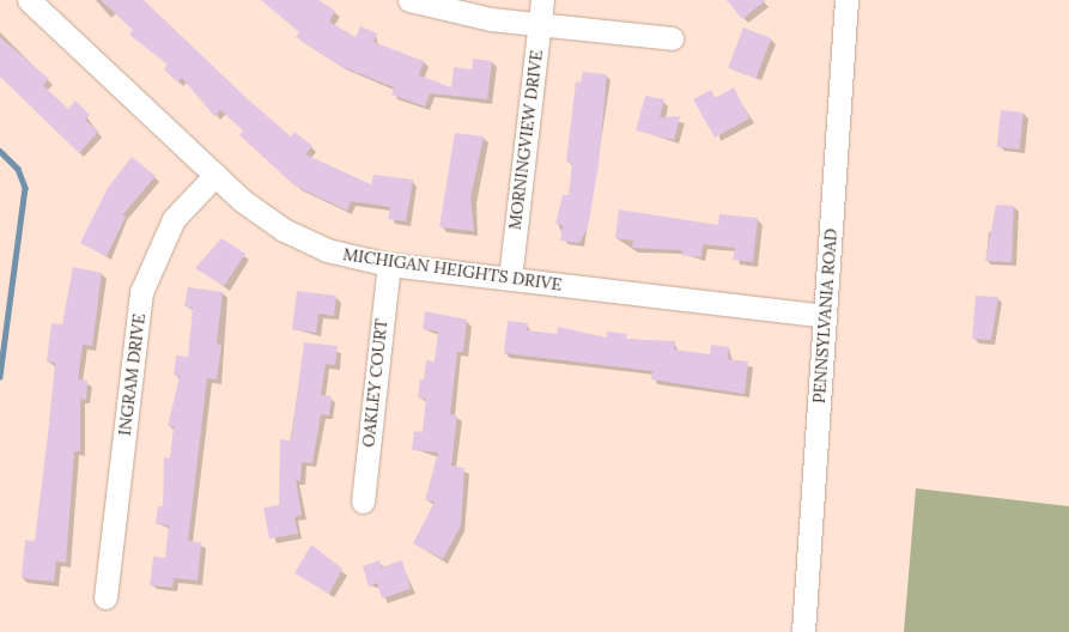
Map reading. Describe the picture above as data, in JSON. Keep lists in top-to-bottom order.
{
  "streets": {
    "street": [
      "MORNINGVIEW DRIVE",
      "MICHIGAN HEIGHTS DRIVE",
      "PENNSYLVANIA ROAD",
      "INGRAM DRIVE",
      "OAKLEY COURT"
    ]
  },
  "crossings": [
    ["MORNINGVIEW DRIVE", "MICHIGAN HEIGHTS DRIVE"],
    ["MICHIGAN HEIGHTS DRIVE", "PENNSYLVANIA ROAD"],
    ["MICHIGAN HEIGHTS DRIVE", "INGRAM DRIVE"],
    ["MICHIGAN HEIGHTS DRIVE", "OAKLEY COURT"]
  ]
}
